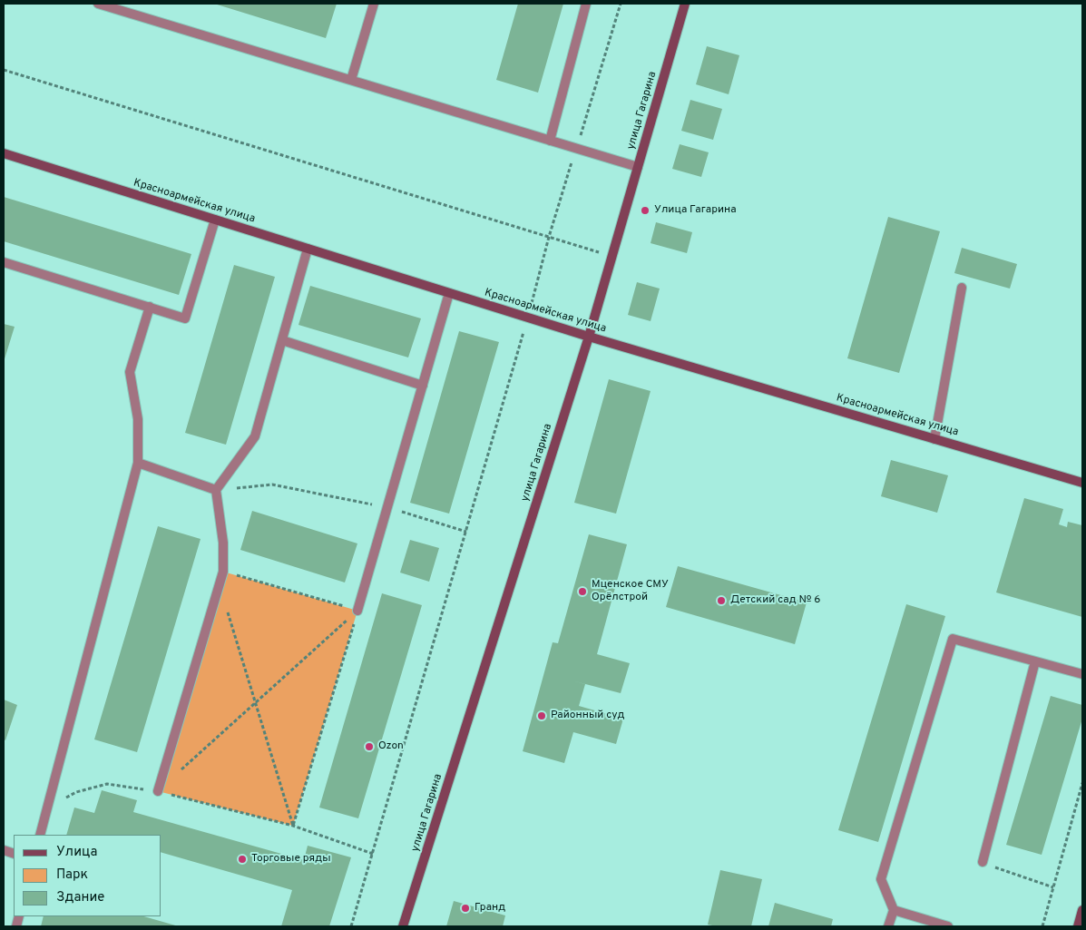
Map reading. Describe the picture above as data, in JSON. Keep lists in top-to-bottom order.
{
  "streets": {
    "street": ["улица Гагарина", "Красноармейская улица"]
  },
  "crossings": [
    ["улица Гагарина", "Красноармейская улица"]
  ],
  "places": [
    "Улица Гагарина",
    "Мценское СМУ Орёлстрой",
    "Детский сад № 6",
    "Районный суд",
    "Ozon",
    "Торговые ряды",
    "Гранд"
  ],
  "legend": ["Улица", "Парк", "Здание"]
}
